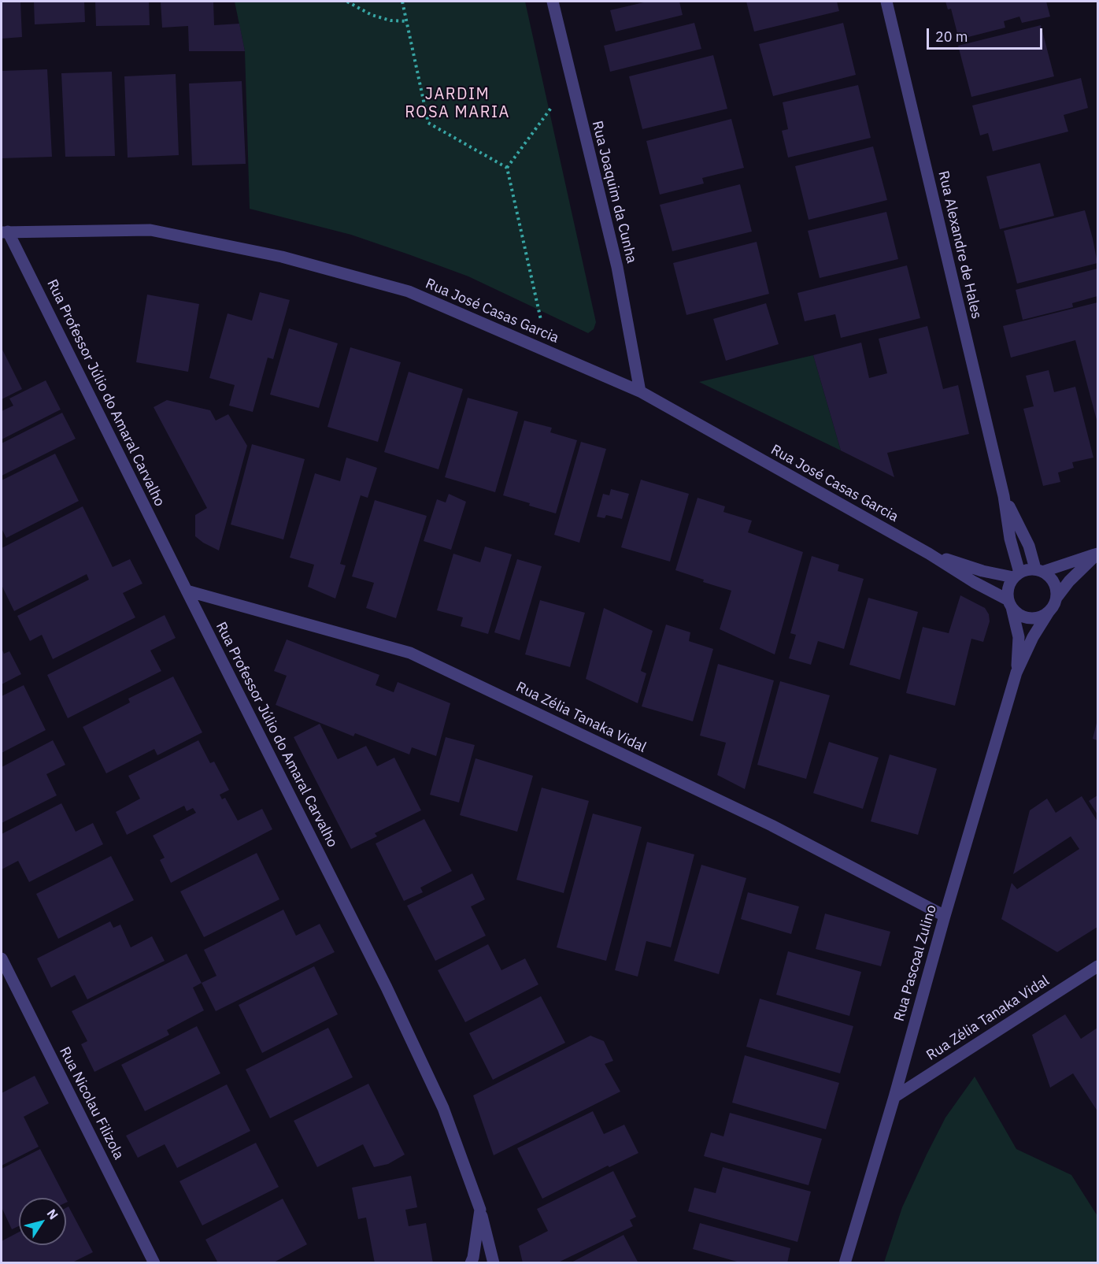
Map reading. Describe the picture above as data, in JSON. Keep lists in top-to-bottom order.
{
  "streets": {
    "street": [
      "Rua Joaquim da Cunha",
      "Rua Alexandre de Hales",
      "Rua José Casas Garcia",
      "Rua Professor Júlio do Amaral Carvalho",
      "Rua Zélia Tanaka Vidal",
      "Rua Pascoal Zulino",
      "Rua Nicolau Filizola"
    ]
  },
  "crossings": [
    ["Rua Joaquim da Cunha", "Rua José Casas Garcia"],
    ["Rua Alexandre de Hales", "Rua José Casas Garcia"],
    ["Rua Alexandre de Hales", "Rua Pascoal Zulino"],
    ["Rua José Casas Garcia", "Rua Professor Júlio do Amaral Carvalho"],
    ["Rua José Casas Garcia", "Rua Pascoal Zulino"],
    ["Rua Professor Júlio do Amaral Carvalho", "Rua Zélia Tanaka Vidal"],
    ["Rua Zélia Tanaka Vidal", "Rua Pascoal Zulino"]
  ],
  "districts": ["JARDIM ROSA MARIA"],
  "scale_bar": "20 m",
  "north": "top right"
}
